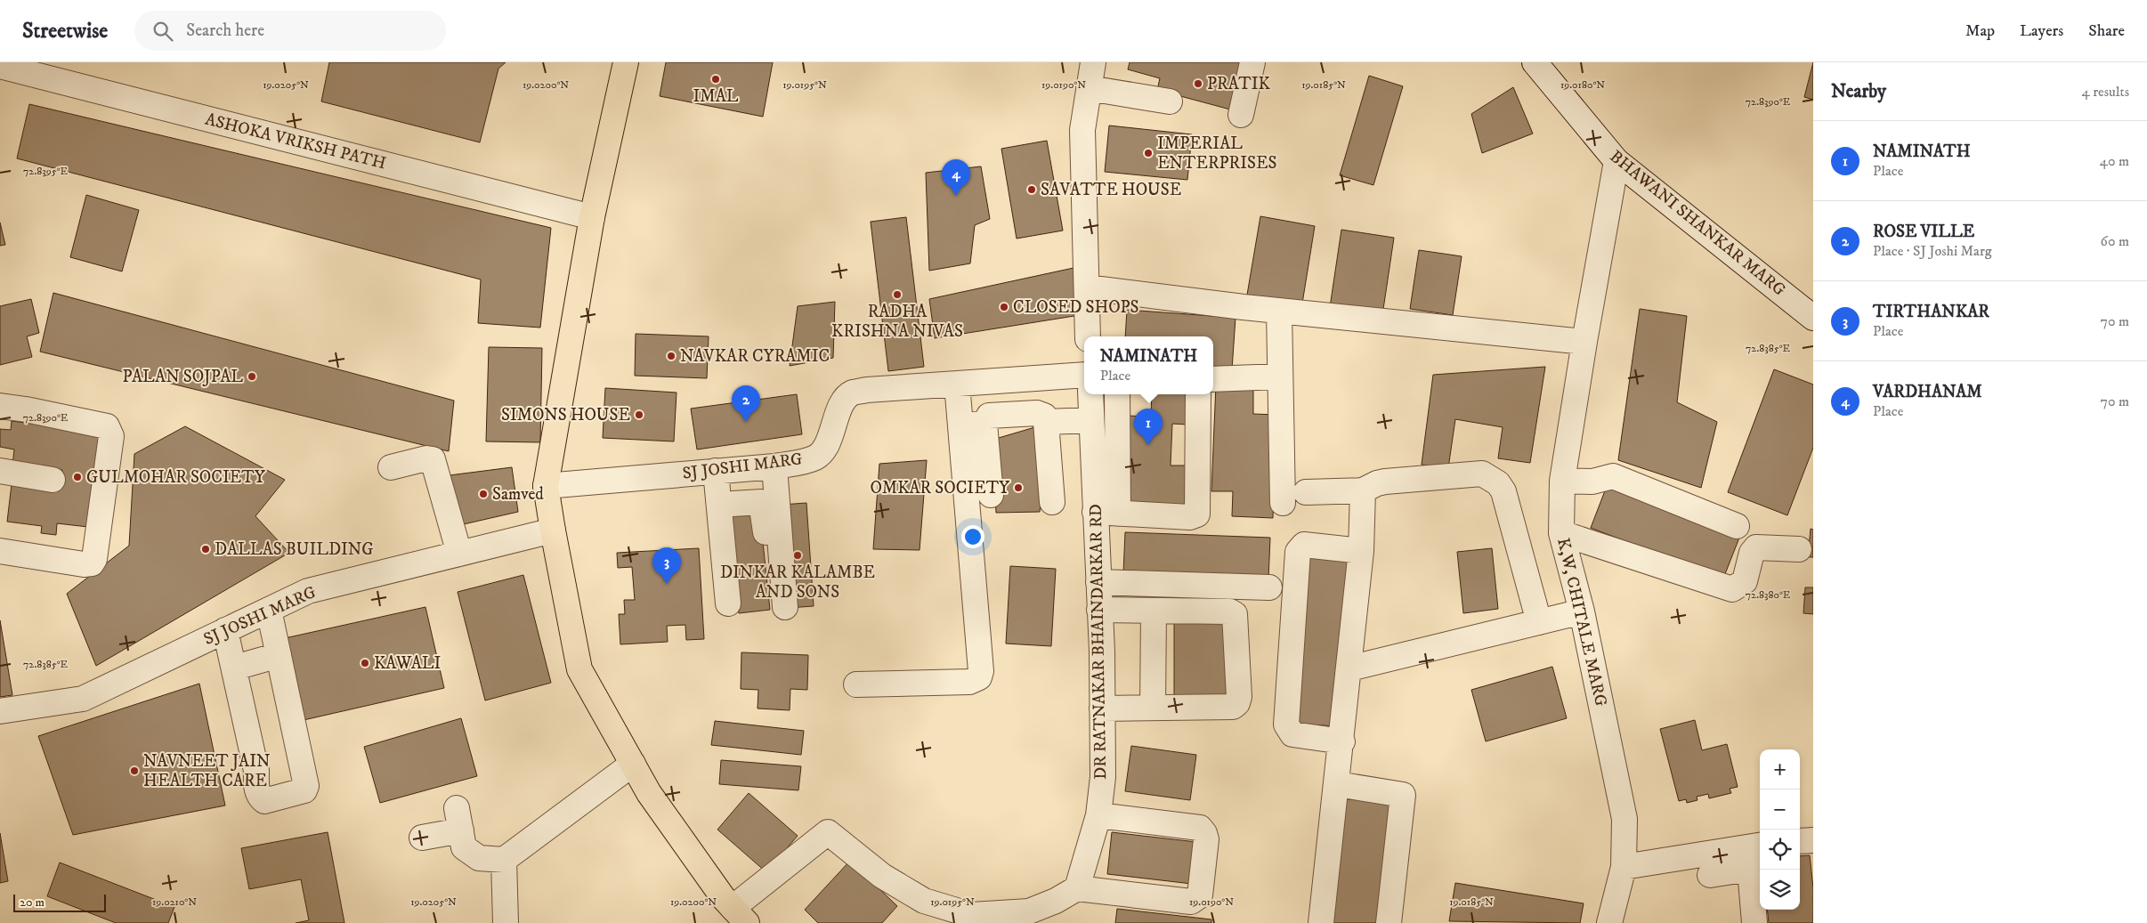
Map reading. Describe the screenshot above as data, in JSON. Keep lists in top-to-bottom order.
{
  "streets": {
    "street": [
      "ASHOKA VRIKSH PATH",
      "BHAWANI SHANKAR MARG",
      "SJ JOSHI MARG",
      "K,W, CHITALE MARG",
      "DR RATNAKAR BHAINDARKAR RD"
    ]
  },
  "crossings": [
    ["BHAWANI SHANKAR MARG", "K,W, CHITALE MARG"]
  ],
  "places": [
    "IMAL",
    "PRATIK",
    "IMPERIAL ENTERPRISES",
    "SAVATTE HOUSE",
    "RADHA KRISHNA NIVAS",
    "CLOSED SHOPS",
    "NAVKAR CYRAMIC",
    "PALAN SOJPAL",
    "SIMONS HOUSE",
    "GULMOHAR SOCIETY",
    "OMKAR SOCIETY",
    "Samved",
    "DALLAS BUILDING",
    "DINKAR KALAMBE AND SONS",
    "KAWALI",
    "NAVNEET JAIN HEALTH CARE"
  ],
  "scale_bar": "20 m",
  "page": {
    "header": "Streetwise",
    "search": "Search here",
    "nav": ["Map", "Layers", "Share"],
    "heading": ["Nearby", "4 results"],
    "list": [
      {
        "mark": "1",
        "name": "NAMINATH",
        "note": "Place",
        "value": "40 m"
      },
      {
        "mark": "2",
        "name": "ROSE VILLE",
        "note": "Place · SJ Joshi Marg",
        "value": "60 m"
      },
      {
        "mark": "3",
        "name": "TIRTHANKAR",
        "note": "Place",
        "value": "70 m"
      },
      {
        "mark": "4",
        "name": "VARDHANAM",
        "note": "Place",
        "value": "70 m"
      }
    ],
    "pins": [
      "4",
      "2",
      "1",
      "3"
    ],
    "popup": ["NAMINATH", "Place"],
    "map_buttons": ["+", "−"],
    "scale": "20 m"
  },
  "coordinates": [
    "19.0205°N",
    "19.0200°N",
    "19.0195°N",
    "19.0190°N",
    "19.0185°N",
    "19.0180°N",
    "72.8390°E",
    "72.8395°E",
    "72.8385°E",
    "72.8380°E",
    "19.0210°N"
  ]
}
